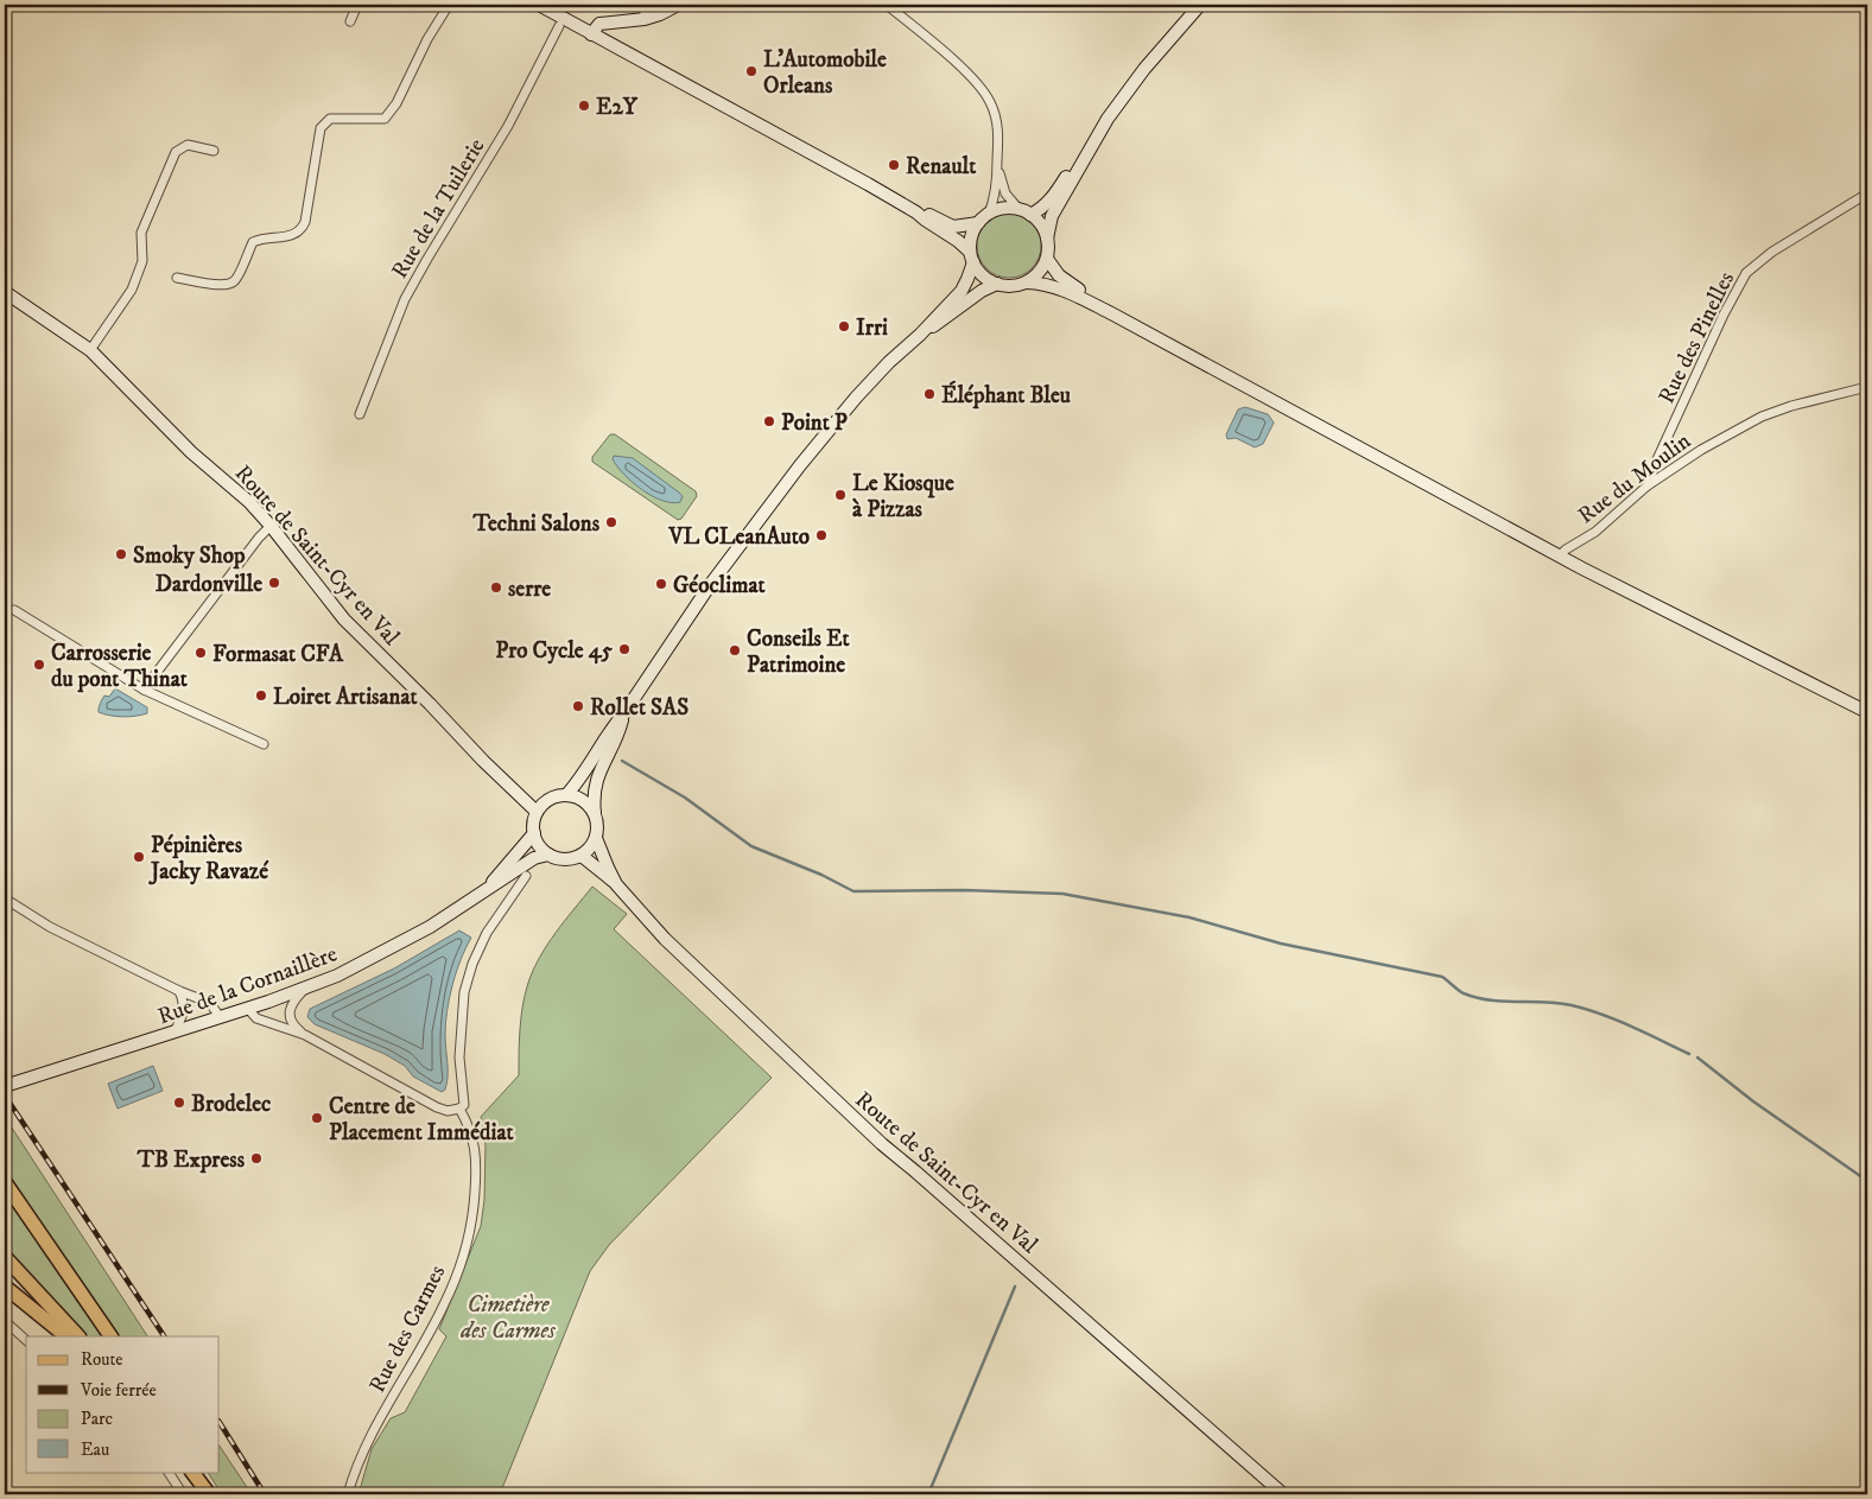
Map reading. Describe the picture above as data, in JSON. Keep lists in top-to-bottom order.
{
  "streets": {
    "main road": ["Route de Saint-Cyr en Val", "Rue de la Cornaillère"],
    "street": [
      "Rue de la Tuilerie",
      "Rue des Pinelles",
      "Rue du Moulin",
      "Rue des Carmes"
    ]
  },
  "crossings": [
    ["Rue des Pinelles", "Rue du Moulin"],
    ["Route de Saint-Cyr en Val", "Rue de la Cornaillère"]
  ],
  "parks": ["Cimetière des Carmes"],
  "places": [
    "L’Automobile Orleans",
    "E2Y",
    "Renault",
    "Irri",
    "Éléphant Bleu",
    "Point P",
    "Le Kiosque à Pizzas",
    "Techni Salons",
    "VL CLeanAuto",
    "Smoky Shop",
    "Dardonville",
    "Géoclimat",
    "serre",
    "Pro Cycle 45",
    "Conseils Et Patrimoine",
    "Formasat CFA",
    "Carrosserie du pont Thinat",
    "Loiret Artisanat",
    "Rollet SAS",
    "Pépinières Jacky Ravazé",
    "Brodelec",
    "Centre de Placement Immédiat",
    "TB Express"
  ],
  "legend": [
    "Route",
    "Voie ferrée",
    "Parc",
    "Eau"
  ]
}
